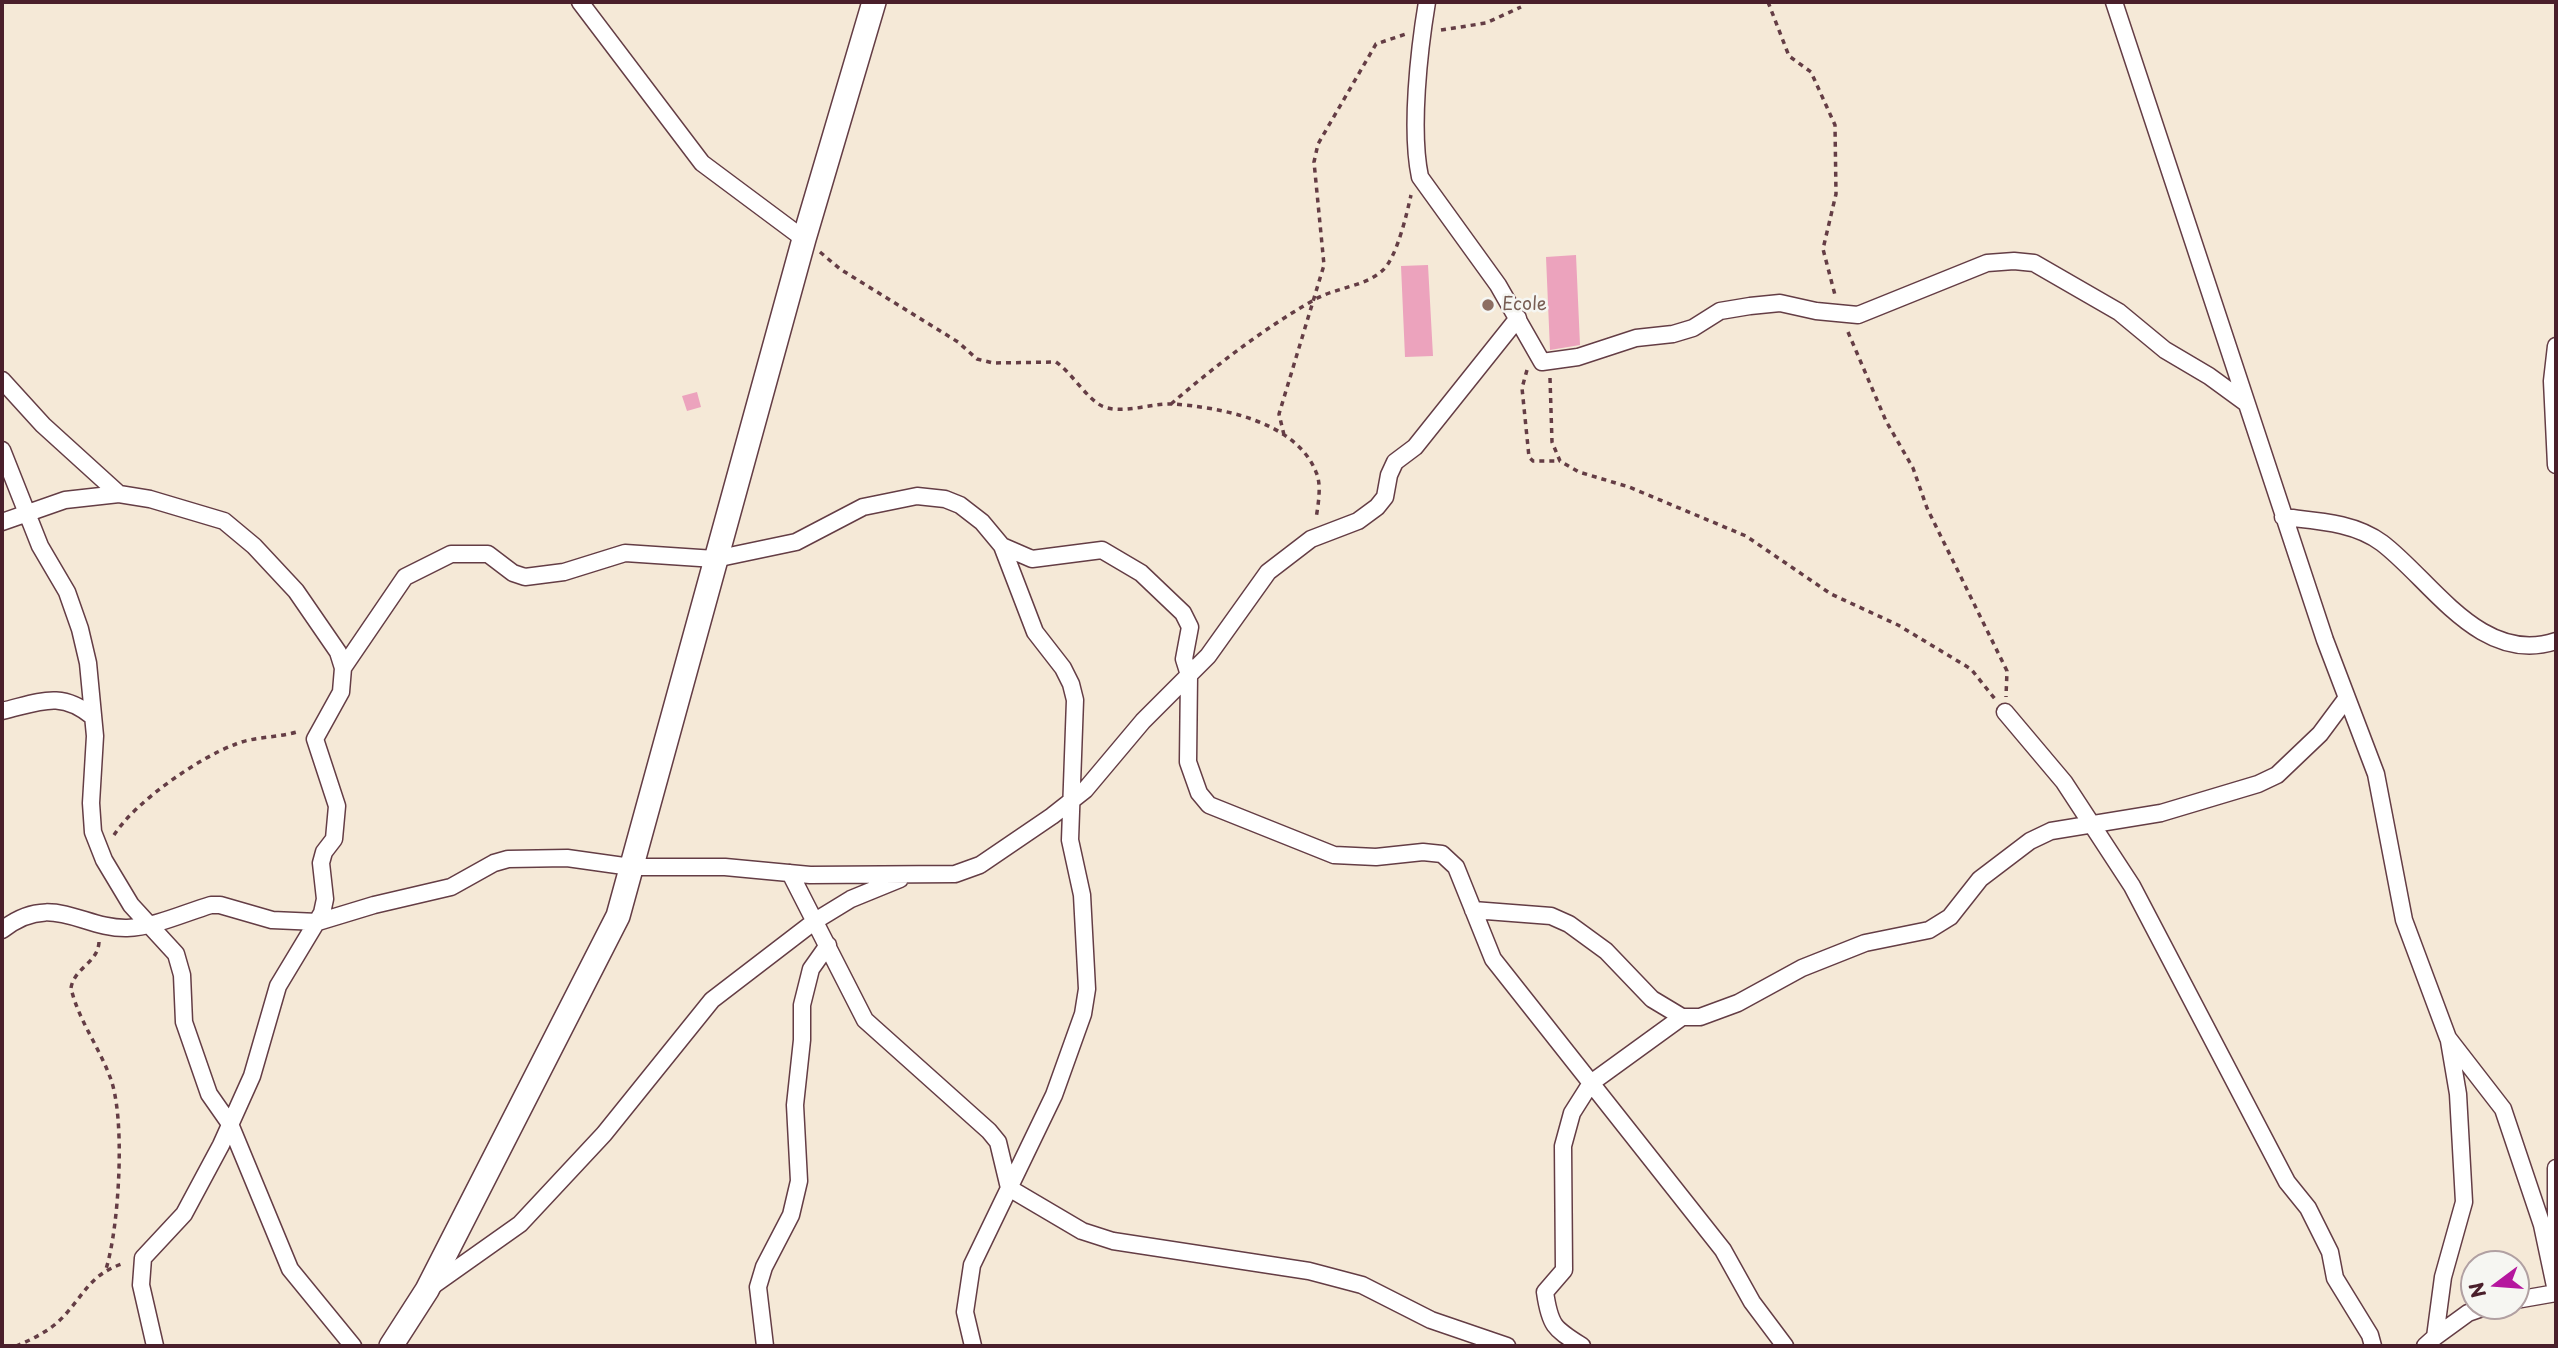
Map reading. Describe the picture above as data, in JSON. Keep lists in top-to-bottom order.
{
  "places": ["Ecole"],
  "north": "left"
}
